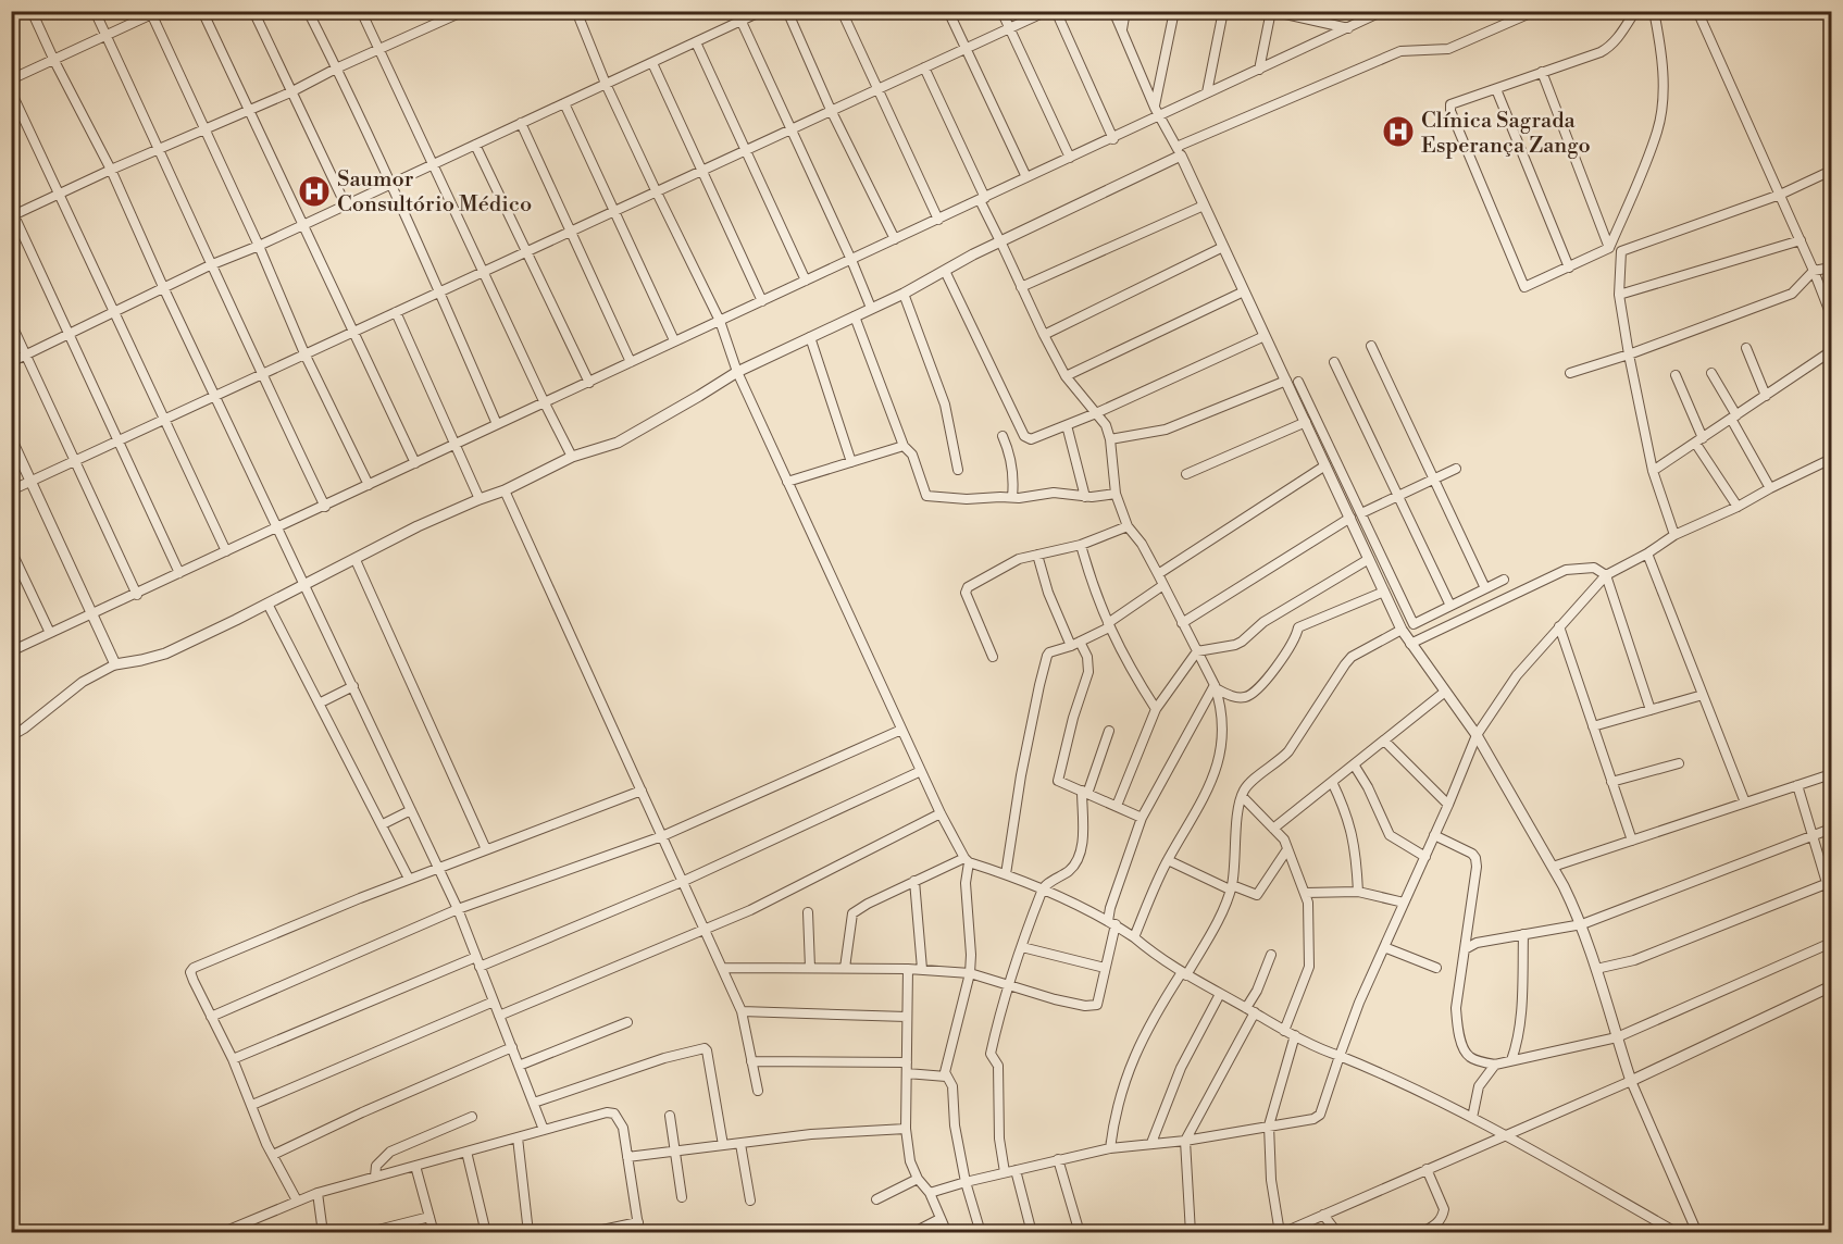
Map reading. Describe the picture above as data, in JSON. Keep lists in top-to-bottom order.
{
  "places": {
    "hospital": ["Clínica Sagrada Esperança Zango", "Saumor Consultório Médico"]
  }
}
